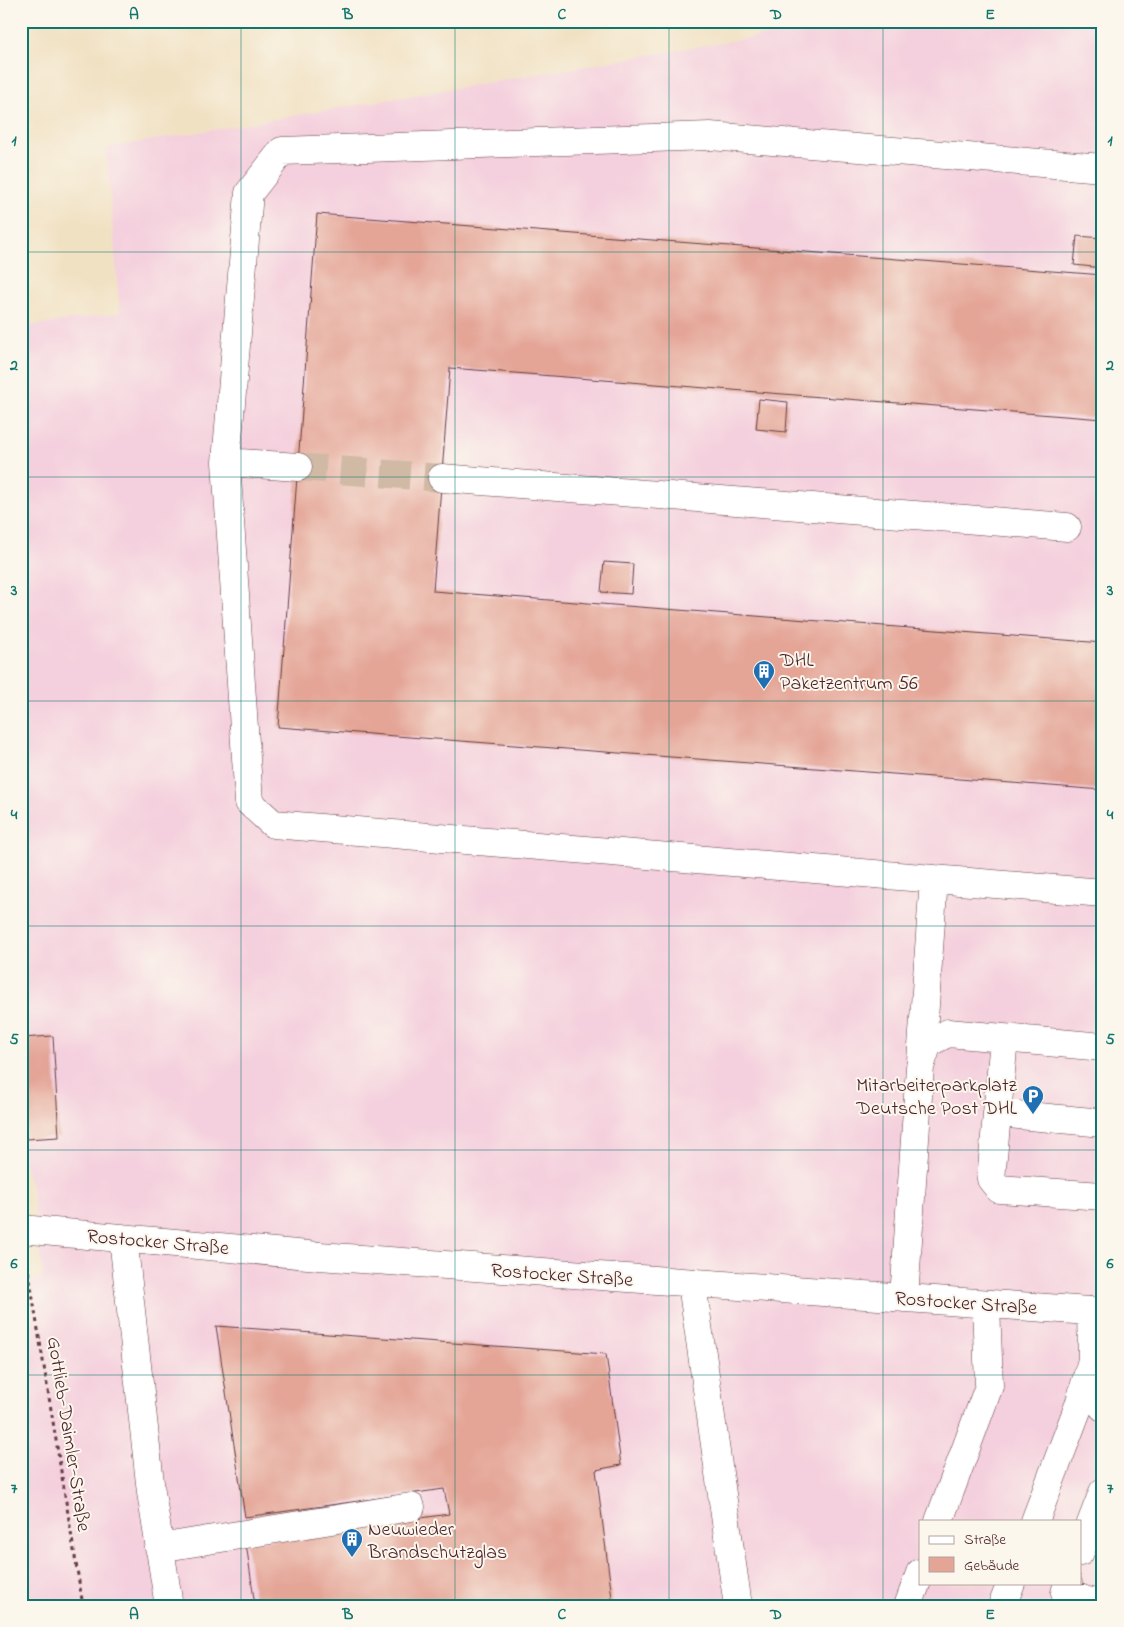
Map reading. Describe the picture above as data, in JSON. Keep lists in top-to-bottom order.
{
  "streets": {
    "street": ["Rostocker Straße"],
    "path": ["Gottlieb-Daimler-Straße"]
  },
  "places": {
    "building": ["DHL Paketzentrum 56", "Neuwieder Brandschutzglas"],
    "parking": ["Mitarbeiterparkplatz Deutsche Post DHL"]
  },
  "legend": ["Straße", "Gebäude"],
  "grid": {
    "columns": [
      "A",
      "B",
      "C",
      "D",
      "E"
    ],
    "rows": [
      "1",
      "2",
      "3",
      "4",
      "5",
      "6",
      "7"
    ]
  }
}
